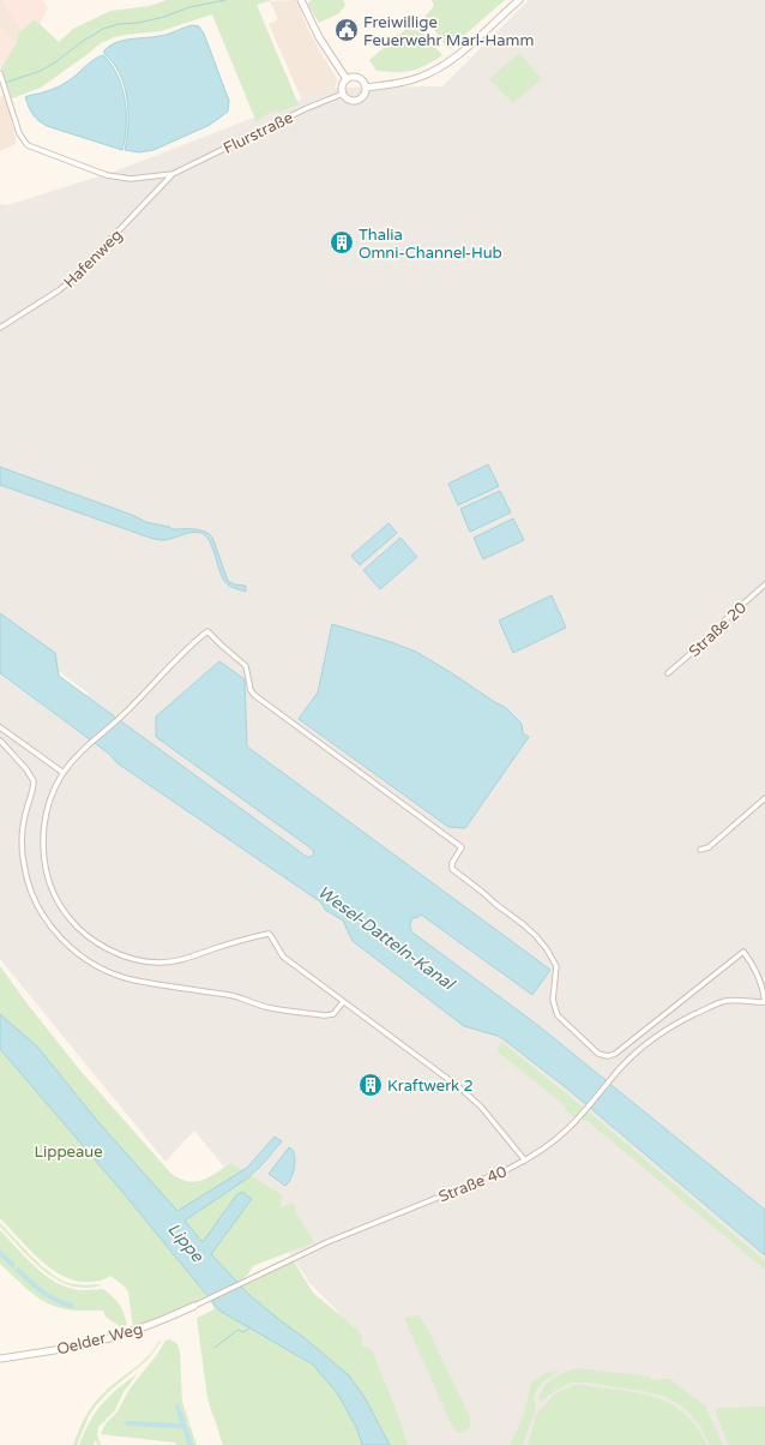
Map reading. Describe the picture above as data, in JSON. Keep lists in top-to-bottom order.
{
  "streets": {
    "main road": ["Oelder Weg"],
    "street": [
      "Flurstraße",
      "Hafenweg",
      "Straße 20",
      "Straße 40"
    ]
  },
  "crossings": [
    ["Flurstraße", "Hafenweg"],
    ["Straße 40", "Oelder Weg"]
  ],
  "water": ["Wesel-Datteln-Kanal", "Lippe"],
  "parks": ["Lippeaue"],
  "places": {
    "public building": ["Freiwillige Feuerwehr Marl-Hamm"],
    "building": ["Thalia Omni-Channel-Hub", "Kraftwerk 2"]
  }
}
